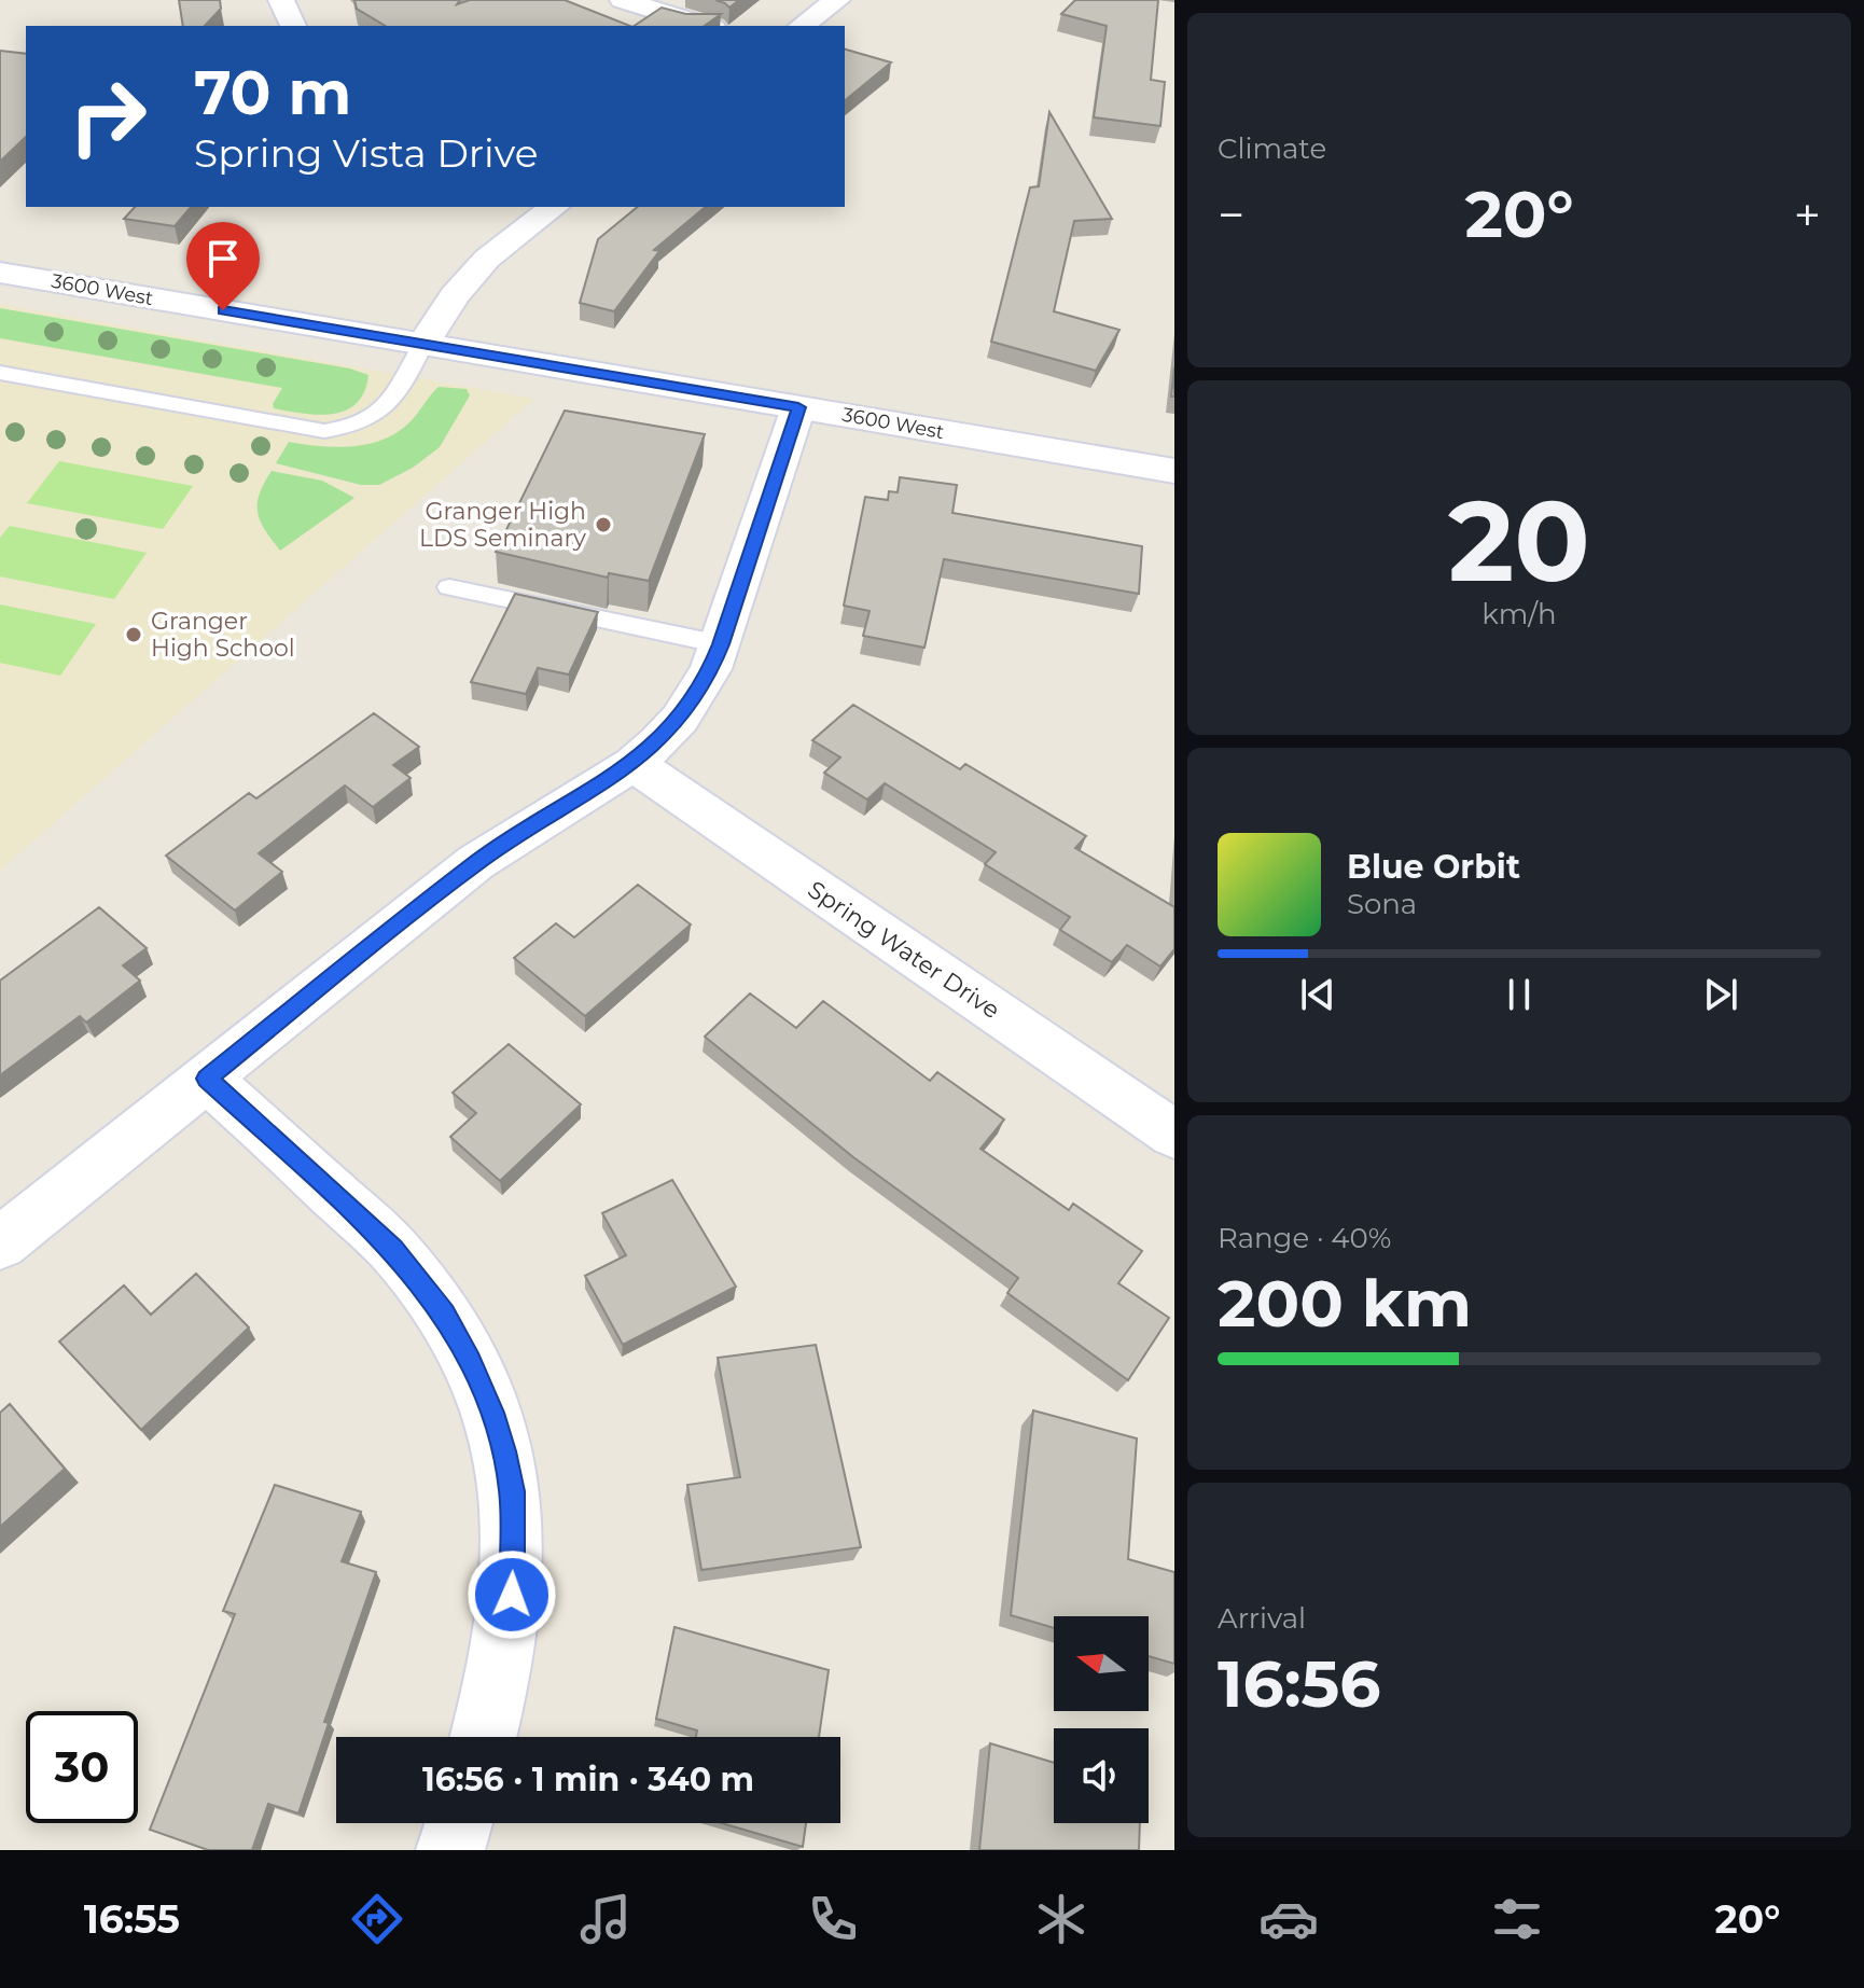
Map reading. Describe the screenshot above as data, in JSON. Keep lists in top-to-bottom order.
{
  "streets": {
    "street": ["3600 West", "Spring Water Drive"]
  },
  "places": ["Granger High LDS Seminary", "Granger High School"],
  "north": "left",
  "page": {
    "tile": [
      "Climate",
      ["20", "km/h"],
      ["Range · 40%", "200 km"],
      ["Arrival", "16:56"]
    ],
    "turn": ["70 m", "Spring Vista Drive"],
    "heat": ["−", "20°", "+"],
    "song": ["Blue Orbit", "Sona"],
    "limit": "30",
    "trip": "16:56 · 1 min · 340 m",
    "tabs": ["16:55", "20°"]
  }
}
